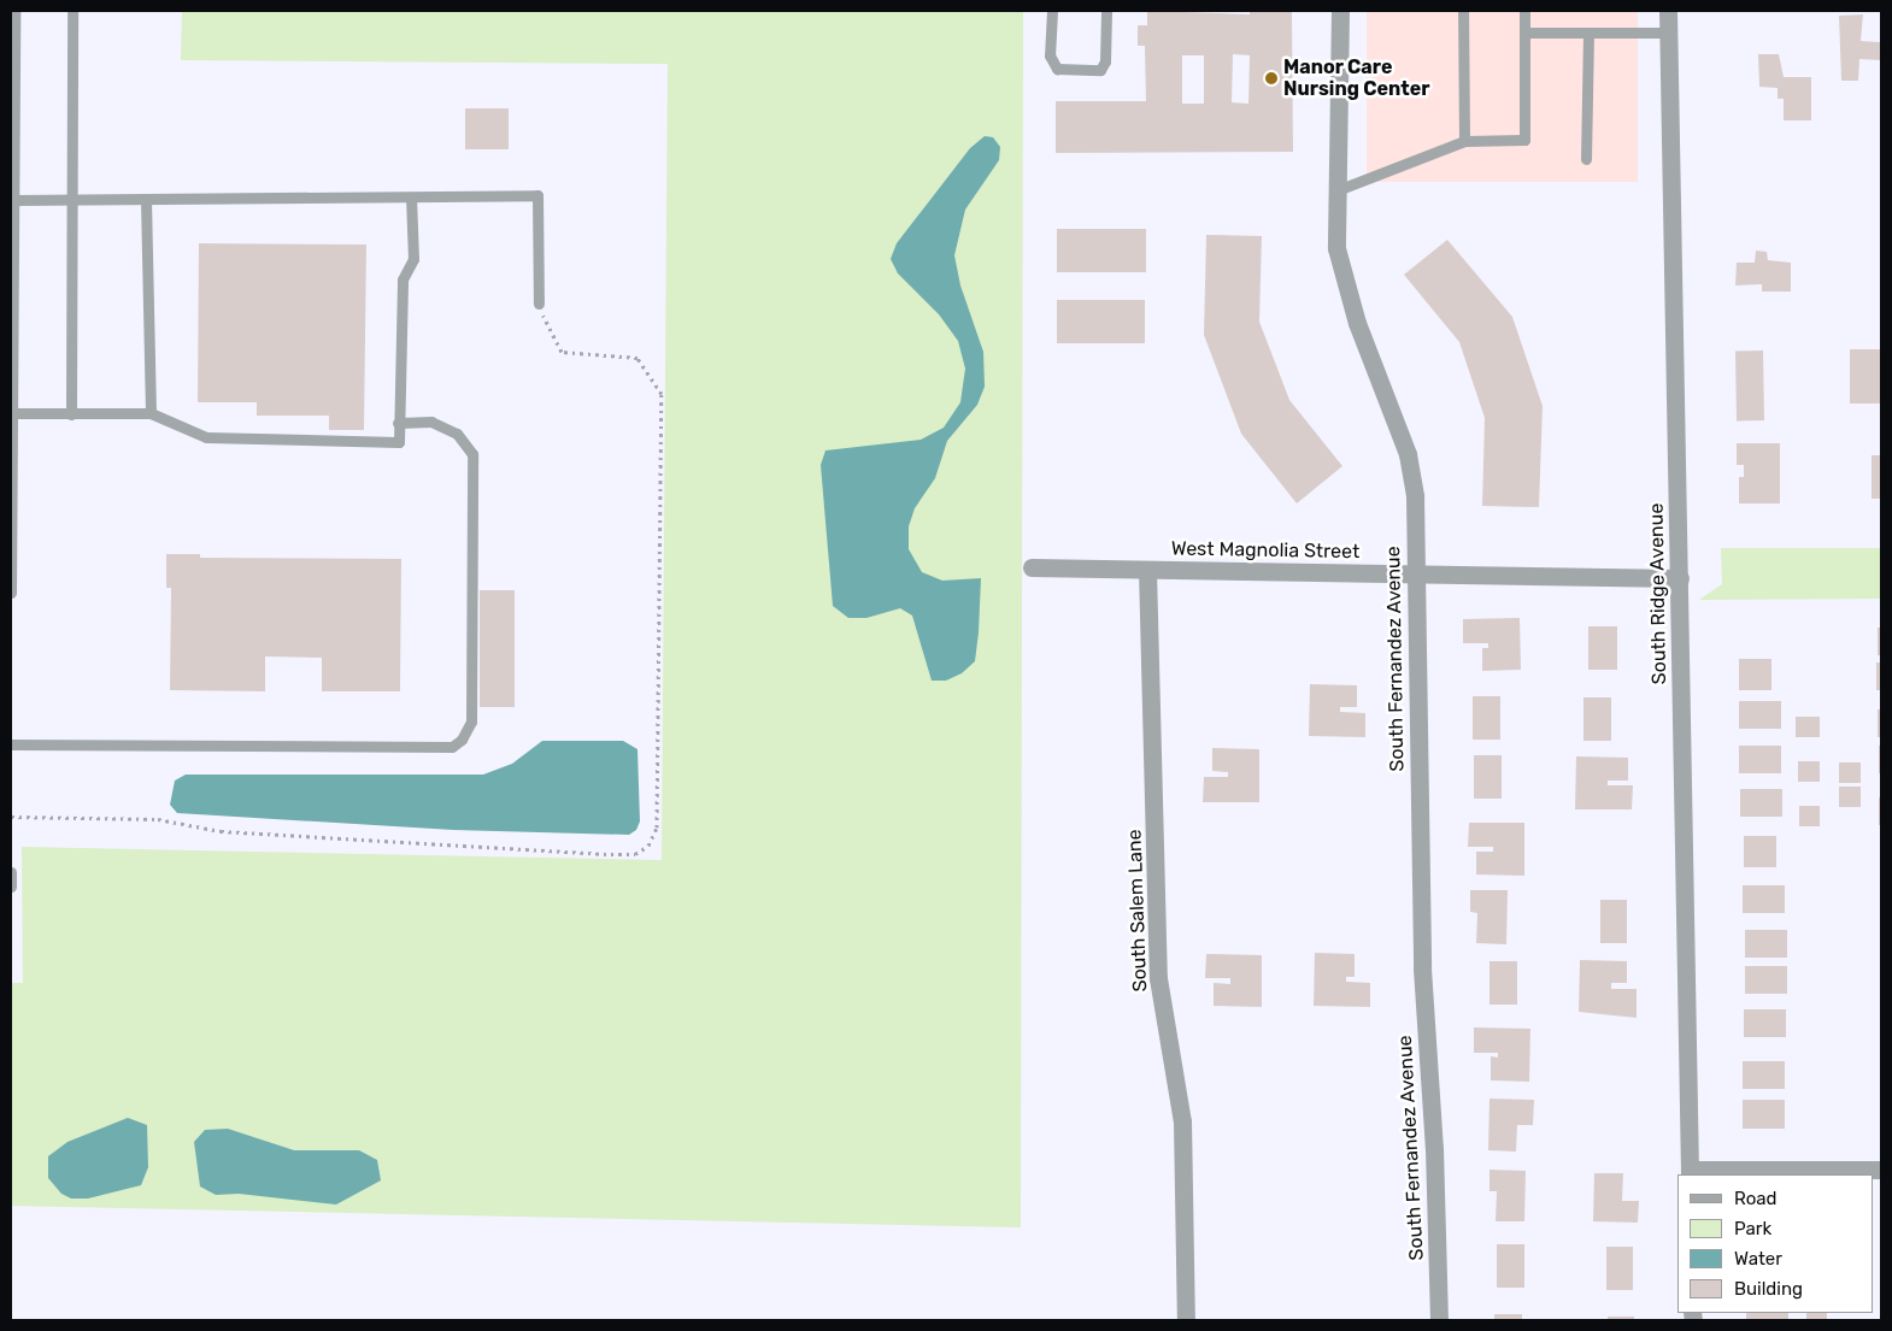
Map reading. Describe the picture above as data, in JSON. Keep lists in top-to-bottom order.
{
  "streets": {
    "street": [
      "West Magnolia Street",
      "South Ridge Avenue",
      "South Fernandez Avenue",
      "South Salem Lane"
    ]
  },
  "crossings": [
    ["West Magnolia Street", "South Ridge Avenue"],
    ["West Magnolia Street", "South Fernandez Avenue"],
    ["West Magnolia Street", "South Salem Lane"]
  ],
  "places": ["Manor Care Nursing Center"],
  "legend": [
    "Road",
    "Park",
    "Water",
    "Building"
  ]
}
